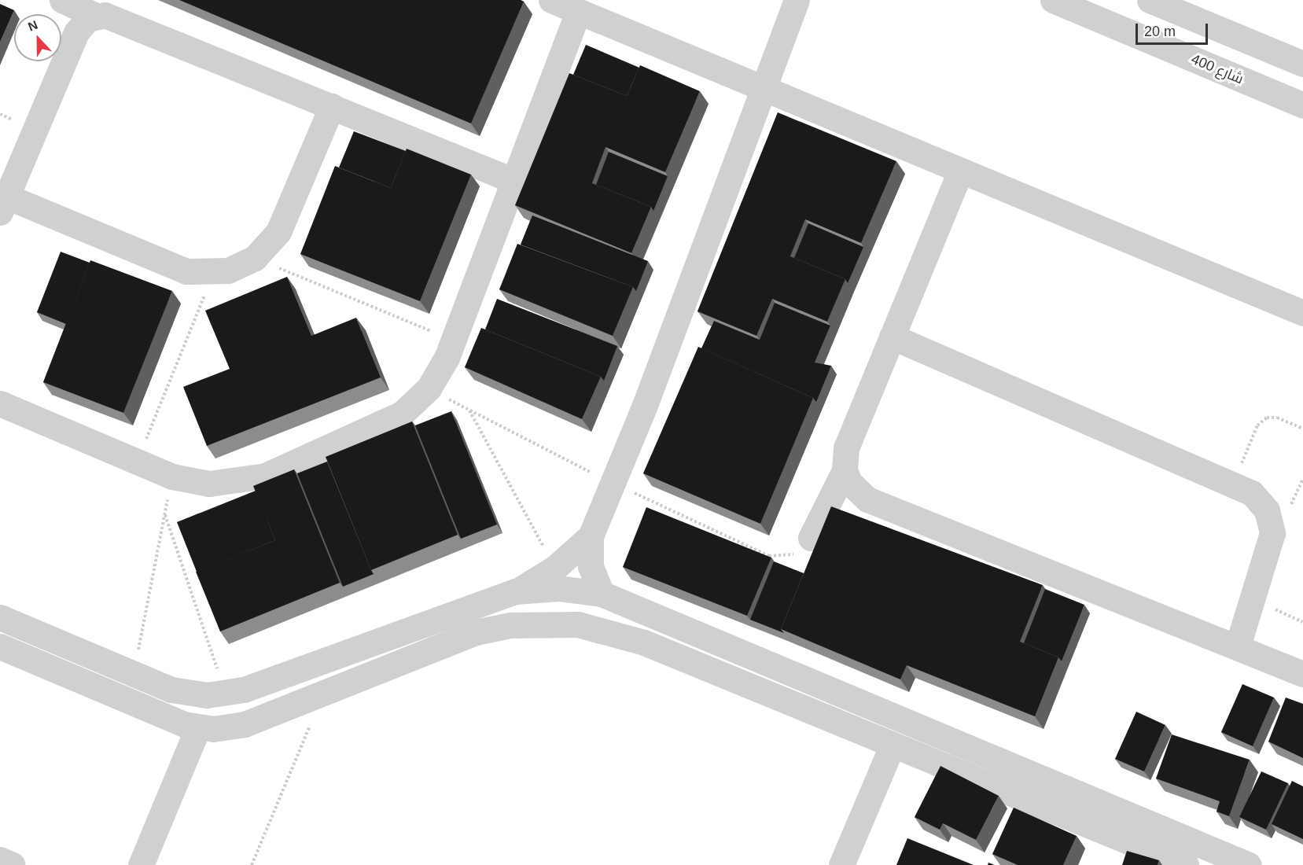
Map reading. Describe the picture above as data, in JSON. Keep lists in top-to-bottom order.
{
  "streets": {
    "street": ["شارع 400"]
  },
  "scale_bar": "20 m",
  "north": "top"
}
